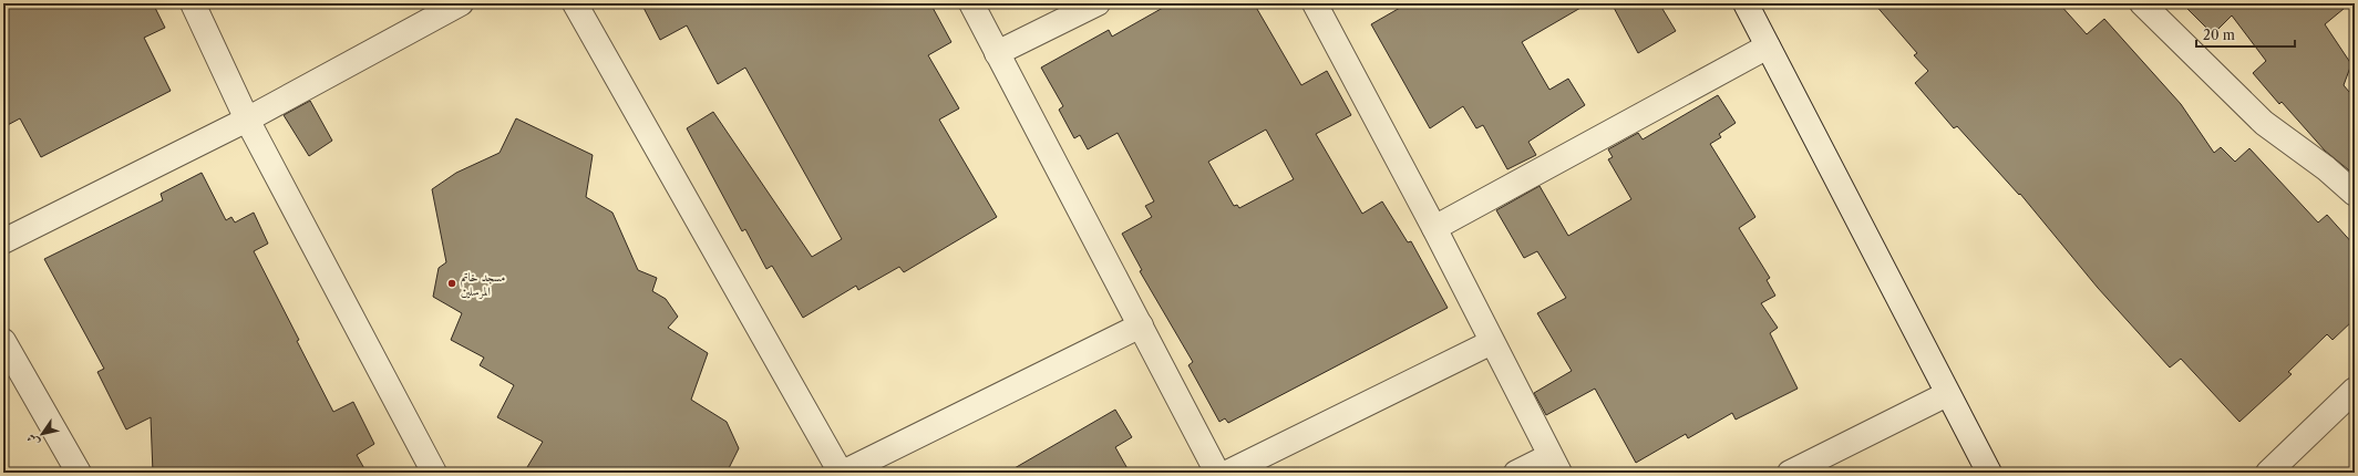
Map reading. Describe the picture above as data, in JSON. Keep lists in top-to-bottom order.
{
  "places": ["مسجد خاتم المرسلين"],
  "scale_bar": "20 m",
  "north": "bottom left"
}
